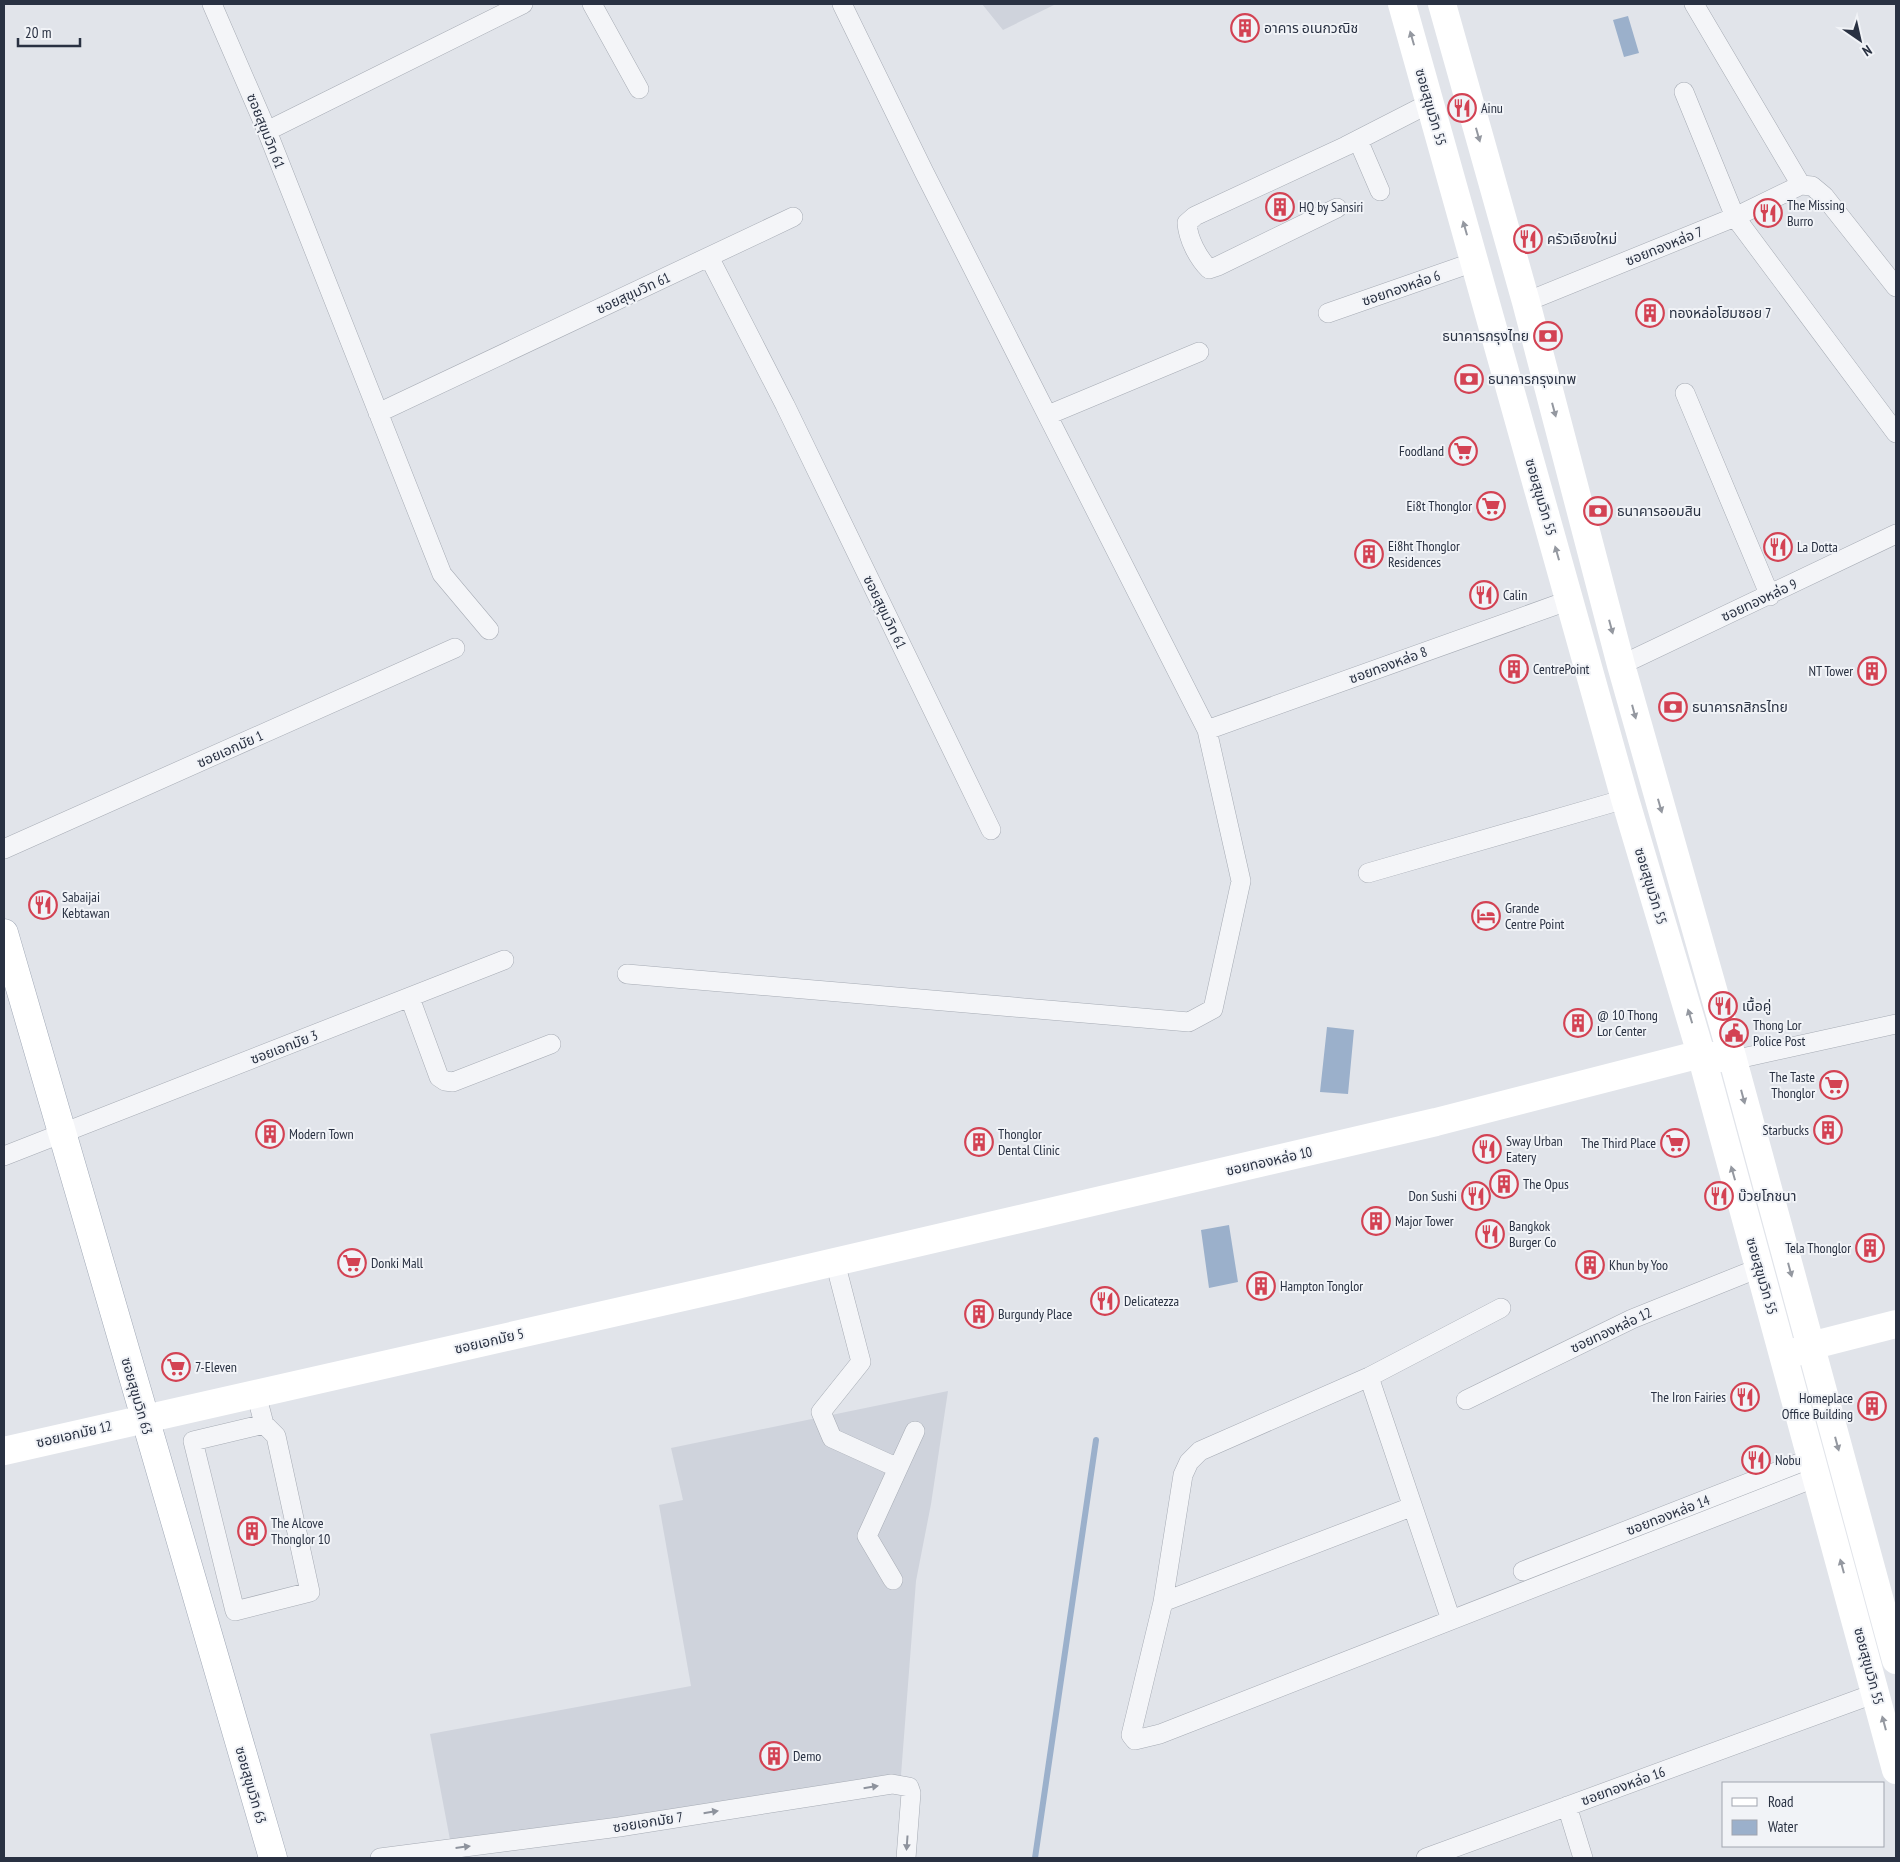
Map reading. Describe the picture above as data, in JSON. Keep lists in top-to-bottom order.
{
  "streets": {
    "main road": [
      "ซอยสุขุมวิท 55",
      "ซอยทองหล่อ 10",
      "ซอยเอกมัย 5",
      "ซอยสุขุมวิท 63",
      "ซอยเอกมัย 12"
    ],
    "street": [
      "ซอยสุขุมวิท 61",
      "ซอยทองหล่อ 7",
      "ซอยทองหล่อ 6",
      "ซอยทองหล่อ 9",
      "ซอยทองหล่อ 8",
      "ซอยเอกมัย 1",
      "ซอยเอกมัย 3",
      "ซอยทองหล่อ 12",
      "ซอยทองหล่อ 14",
      "ซอยทองหล่อ 16",
      "ซอยเอกมัย 7"
    ]
  },
  "crossings": [
    ["ซอยสุขุมวิท 55", "ซอยทองหล่อ 7"],
    ["ซอยสุขุมวิท 55", "ซอยทองหล่อ 6"],
    ["ซอยสุขุมวิท 55", "ซอยทองหล่อ 9"],
    ["ซอยสุขุมวิท 55", "ซอยทองหล่อ 8"],
    ["ซอยสุขุมวิท 55", "ซอยทองหล่อ 10"],
    ["ซอยสุขุมวิท 55", "ซอยทองหล่อ 12"],
    ["ซอยสุขุมวิท 55", "ซอยทองหล่อ 14"],
    ["ซอยสุขุมวิท 55", "ซอยทองหล่อ 16"],
    ["ซอยเอกมัย 3", "ซอยสุขุมวิท 63"],
    ["ซอยทองหล่อ 10", "ซอยเอกมัย 5"],
    ["ซอยเอกมัย 5", "ซอยสุขุมวิท 63"],
    ["ซอยเอกมัย 5", "ซอยเอกมัย 12"],
    ["ซอยสุขุมวิท 63", "ซอยเอกมัย 12"]
  ],
  "one_way": ["ซอยเอกมัย 7"],
  "places": {
    "building": [
      "อาคาร อเนกวณิช",
      "HQ by Sansiri",
      "ทองหล่อโฮมซอย 7",
      "Ei8ht Thonglor Residences",
      "CentrePoint",
      "NT Tower",
      "@ 10 Thong Lor Center",
      "Starbucks",
      "Modern Town",
      "Thonglor Dental Clinic",
      "The Opus",
      "Major Tower",
      "Tela Thonglor",
      "Khun by Yoo",
      "Hampton Tonglor",
      "Burgundy Place",
      "Homeplace Office Building",
      "The Alcove Thonglor 10",
      "Demo"
    ],
    "restaurant": [
      "Ainu",
      "The Missing Burro",
      "ครัวเจียงใหม่",
      "La Dotta",
      "Calin",
      "Sabaijai Kebtawan",
      "เนื้อคู่",
      "Sway Urban Eatery",
      "Don Sushi",
      "บ๊วยโภชนา",
      "Bangkok Burger Co",
      "Delicatezza",
      "The Iron Fairies",
      "Nobu"
    ],
    "bank": [
      "ธนาคารกรุงไทย",
      "ธนาคารกรุงเทพ",
      "ธนาคารออมสิน",
      "ธนาคารกสิกรไทย"
    ],
    "supermarket": [
      "Foodland",
      "Ei8t Thonglor",
      "The Taste Thonglor",
      "The Third Place",
      "Donki Mall",
      "7-Eleven"
    ],
    "hotel": ["Grande Centre Point"],
    "public building": ["Thong Lor Police Post"]
  },
  "legend": ["Road", "Water"],
  "scale_bar": "20 m",
  "north": "bottom right"
}
